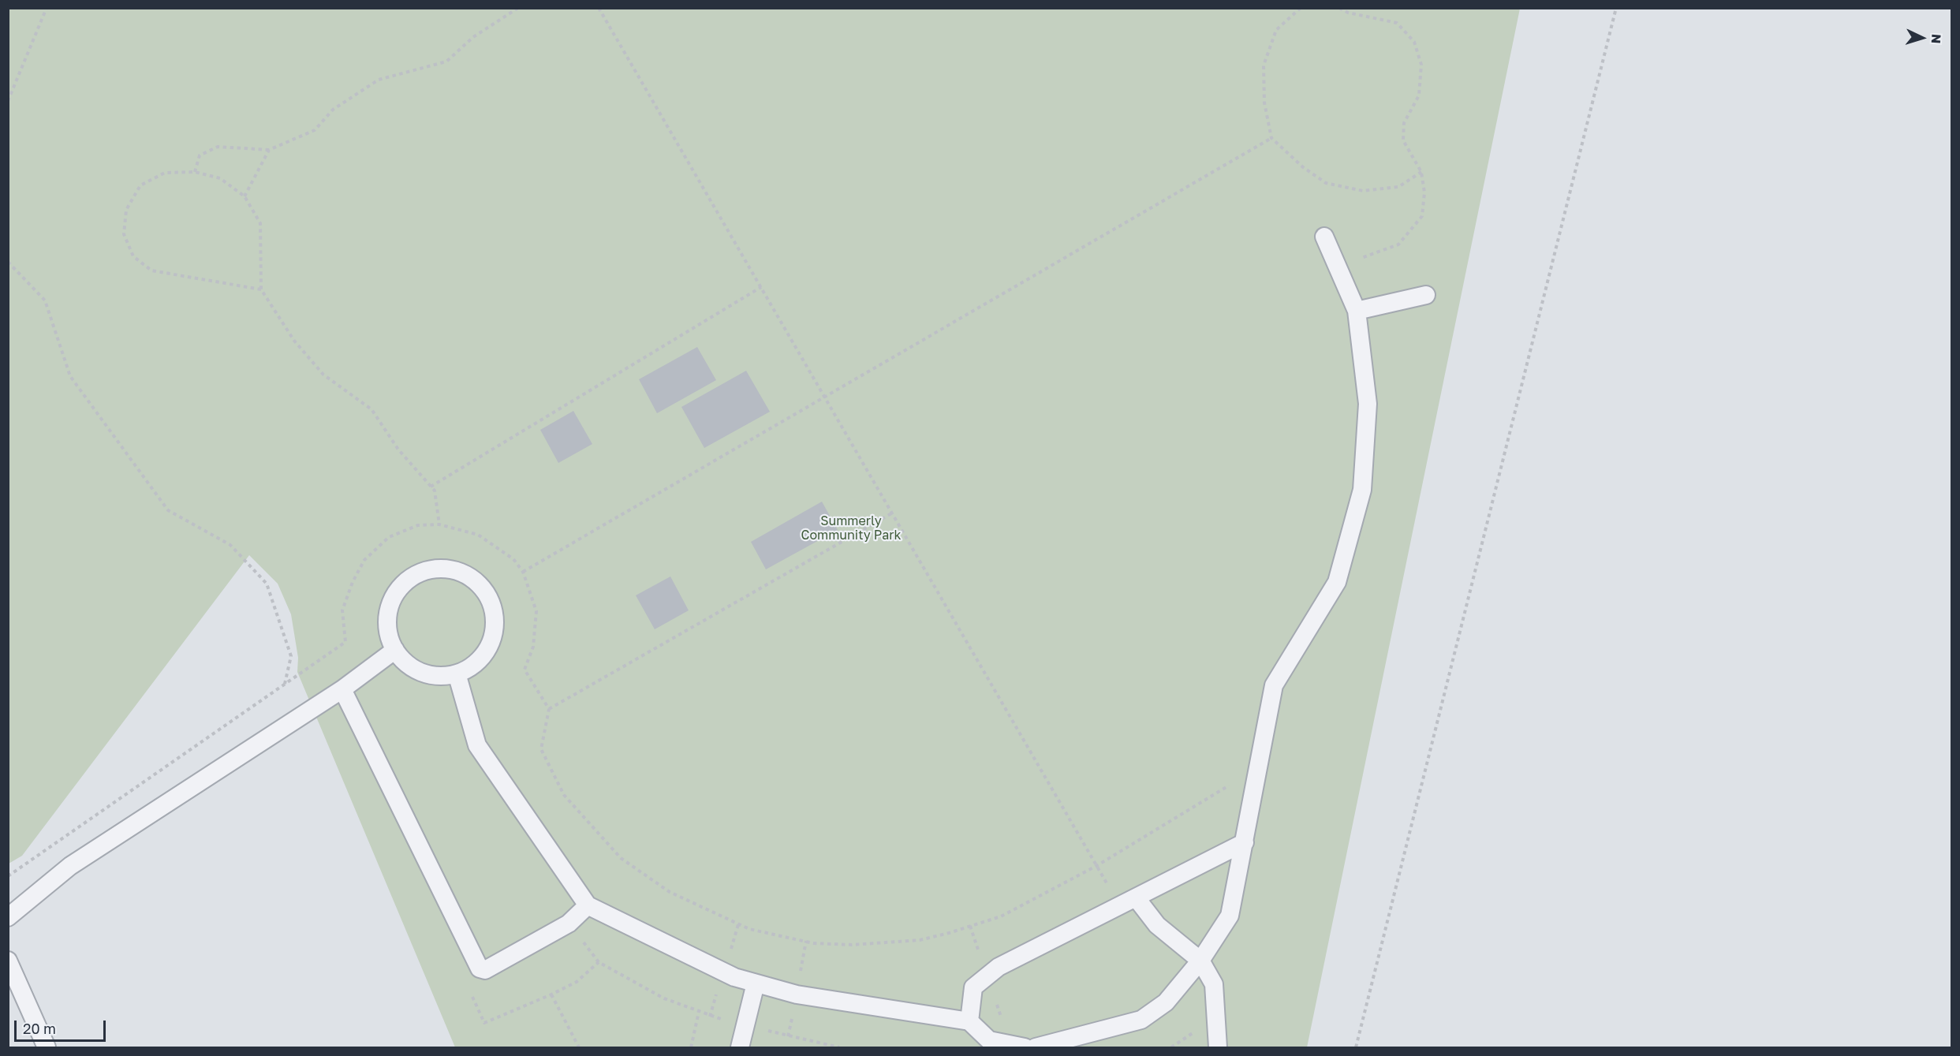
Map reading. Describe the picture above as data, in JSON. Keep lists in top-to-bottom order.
{
  "parks": ["Summerly Community Park"],
  "scale_bar": "20 m",
  "north": "right"
}
